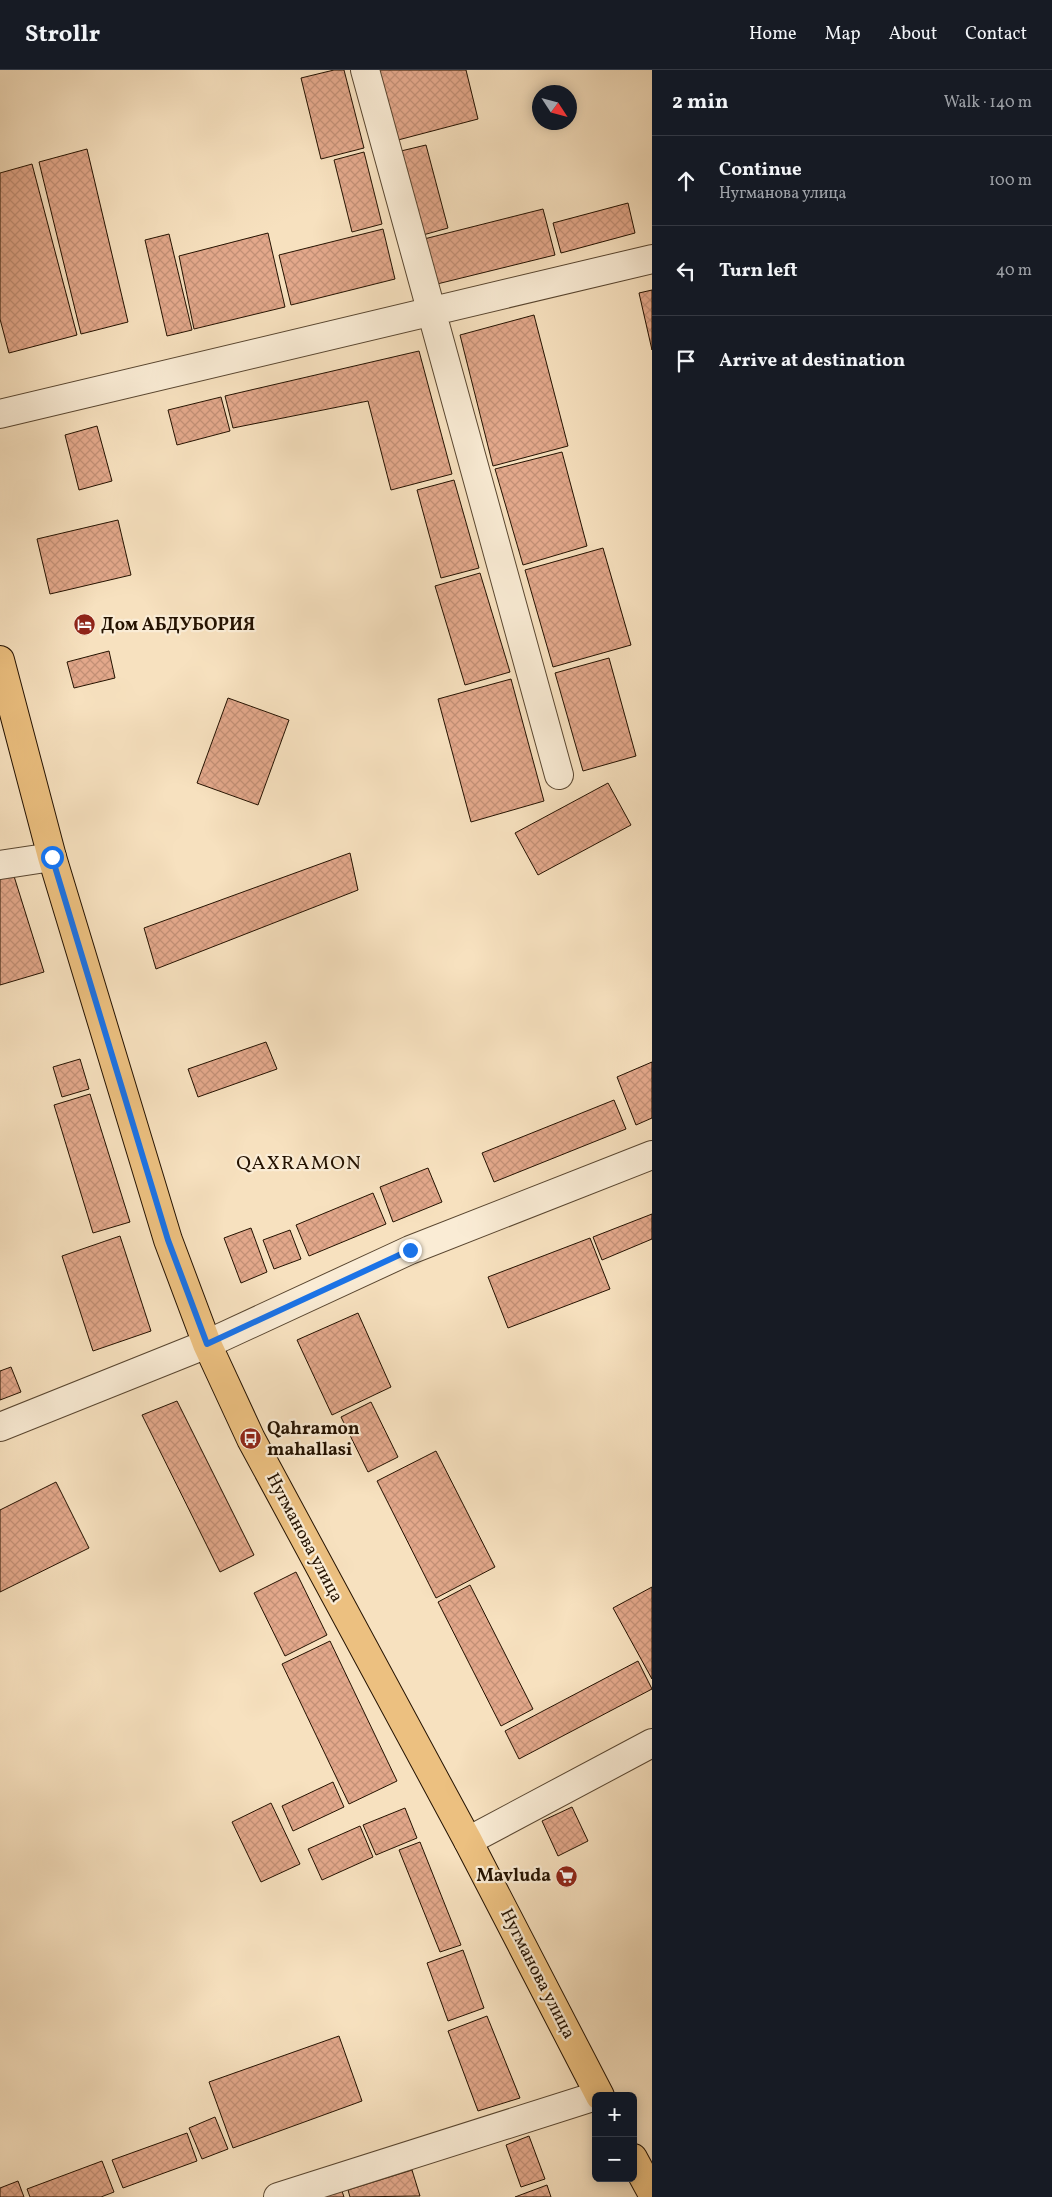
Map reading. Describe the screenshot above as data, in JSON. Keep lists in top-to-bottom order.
{
  "streets": {
    "main road": ["Нугманова улица"]
  },
  "districts": ["QAXRAMON"],
  "places": {
    "hotel": ["Дом АБДУБОРИЯ"],
    "bus stop": ["Qahramon mahallasi"],
    "supermarket": ["Mavluda"]
  },
  "north": "bottom right",
  "page": {
    "header": "Strollr",
    "nav": [
      "Home",
      "Map",
      "About",
      "Contact"
    ],
    "heading": ["2 min", "Walk · 140 m"],
    "list": [
      ["Continue", "Нугманова улица", "100 m"],
      ["Turn left", "40 m"],
      "Arrive at destination"
    ],
    "map_buttons": ["+", "−"]
  }
}
